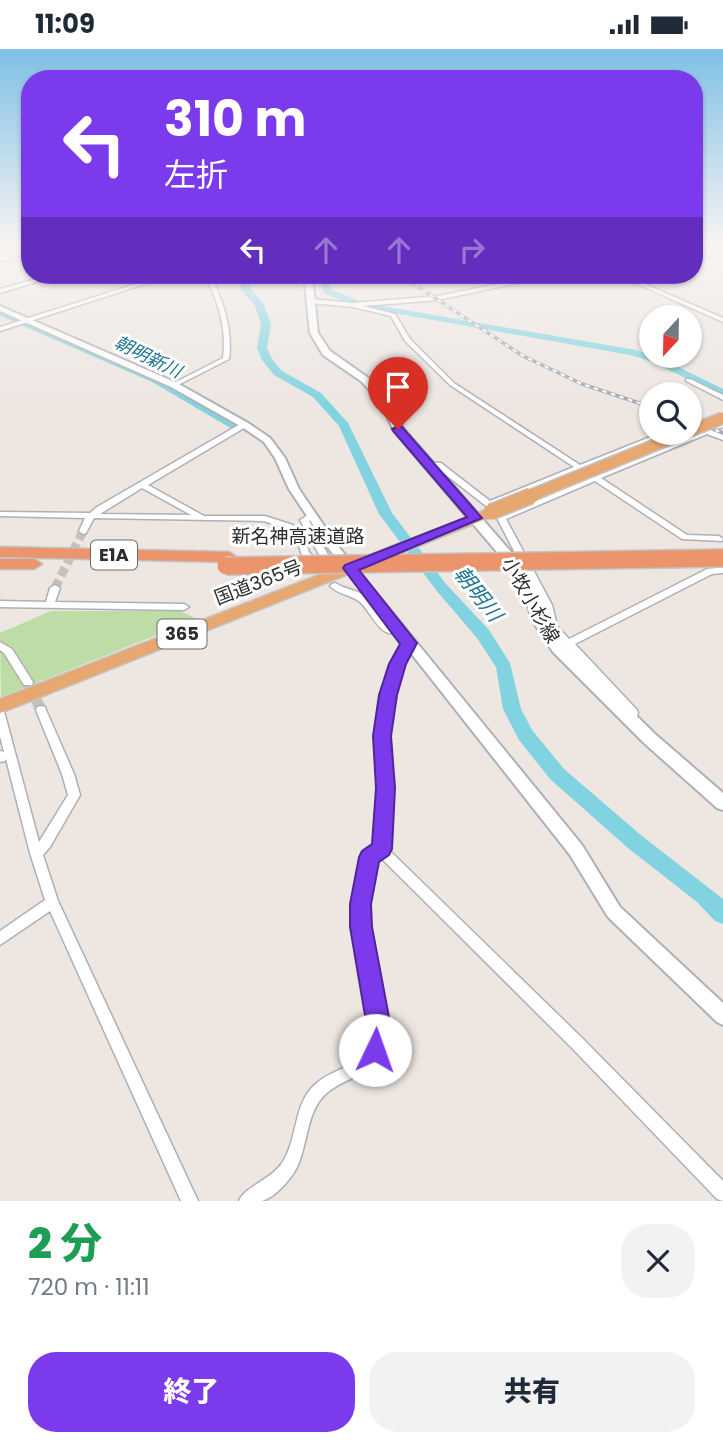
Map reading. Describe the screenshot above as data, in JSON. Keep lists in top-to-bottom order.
{
  "streets": {
    "highway": [
      "新名神高速道路",
      "E1A",
      "国道365号",
      "365"
    ],
    "main road": ["小牧小杉線"]
  },
  "crossings": [
    ["国道365号", "小牧小杉線"]
  ],
  "water": ["朝明新川", "朝明川"],
  "north": "bottom",
  "page": {
    "status": "11:09",
    "turn": ["310 m", "左折"],
    "heading": ["2 分", "720 m · 11:11"],
    "buttons": ["終了", "共有"]
  }
}
